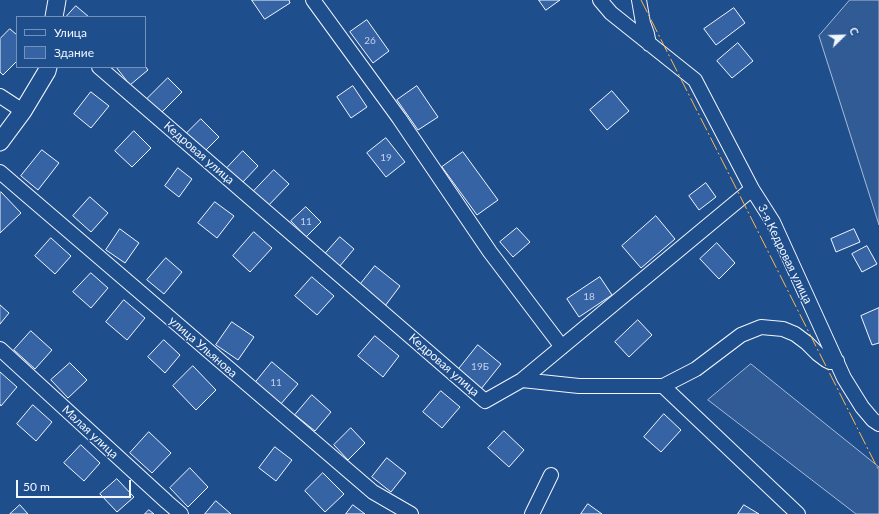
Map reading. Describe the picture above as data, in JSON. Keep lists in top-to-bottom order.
{
  "streets": {
    "street": [
      "Кедровая улица",
      "3-я Кедровая улица",
      "улица Ульянова",
      "Малая улица"
    ]
  },
  "crossings": [
    ["Кедровая улица", "3-я Кедровая улица"]
  ],
  "house_numbers": [
    "26",
    "19",
    "11",
    "18",
    "19Б",
    "11"
  ],
  "legend": ["Улица", "Здание"],
  "scale_bar": "50 m",
  "north": "top right"
}
